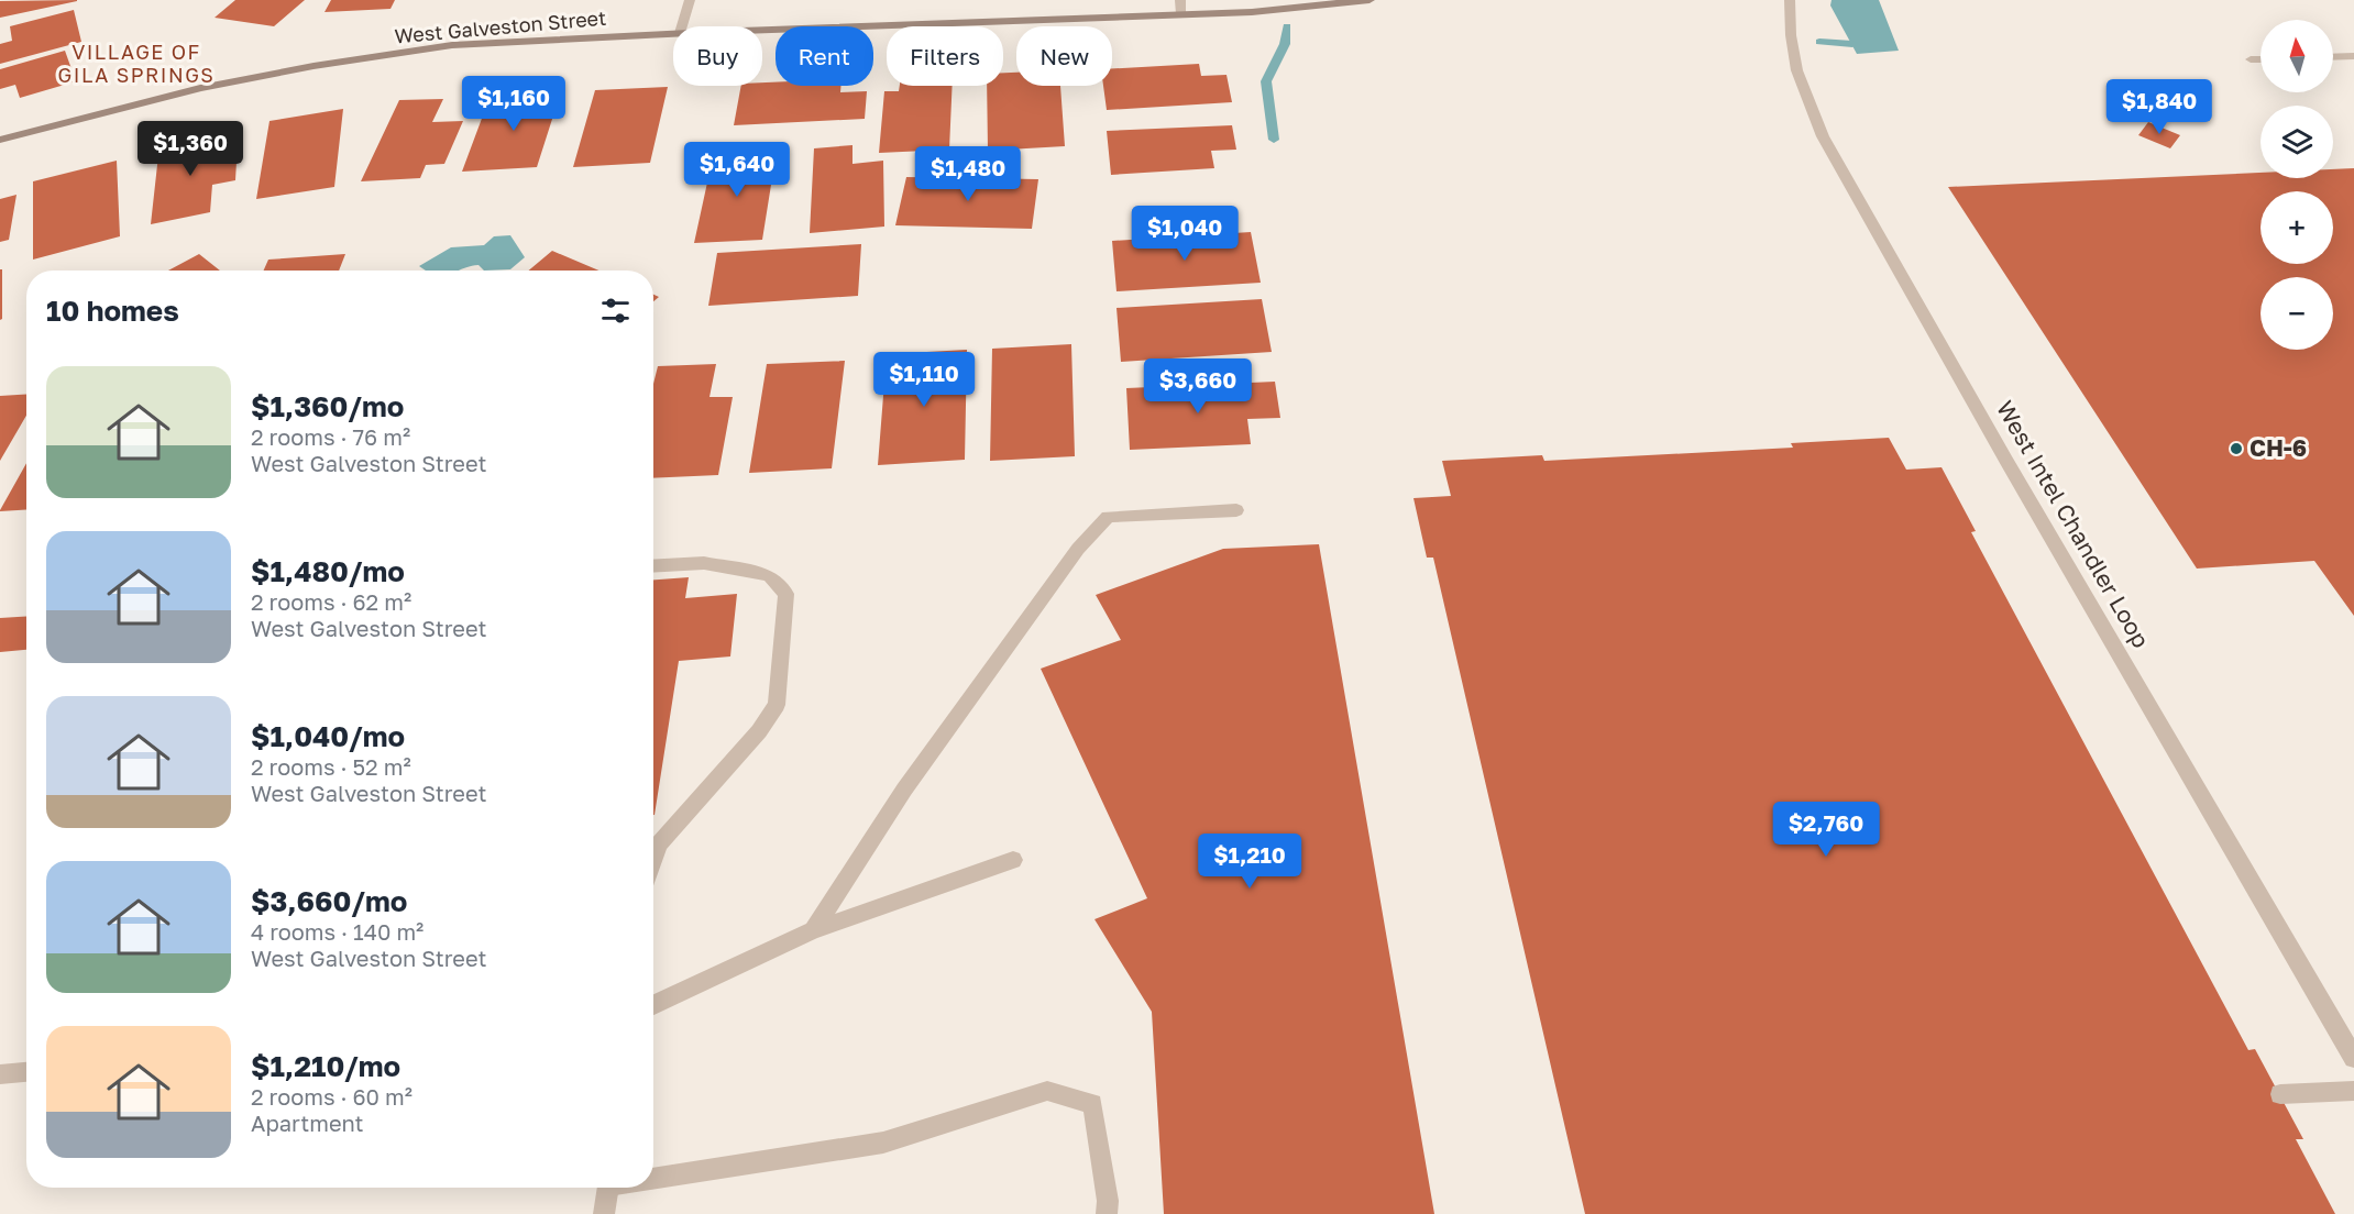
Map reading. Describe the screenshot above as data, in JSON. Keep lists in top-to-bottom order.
{
  "streets": {
    "street": ["West Galveston Street", "West Intel Chandler Loop"]
  },
  "districts": ["VILLAGE OF GILA SPRINGS"],
  "places": ["CH-6"],
  "north": "top",
  "page": {
    "map_buttons": ["+", "−"],
    "chip": [
      "Buy",
      "Rent",
      "Filters",
      "New"
    ],
    "price": [
      "$1,160",
      "$1,840",
      "$1,360",
      "$1,640",
      "$1,480",
      "$1,040",
      "$1,110",
      "$3,660",
      "$2,760",
      "$1,210"
    ],
    "heading": "10 homes",
    "list": [
      {
        "name": "$1,360/mo",
        "note": "2 rooms · 76 m² · West Galveston Street"
      },
      {
        "name": "$1,480/mo",
        "note": "2 rooms · 62 m² · West Galveston Street"
      },
      {
        "name": "$1,040/mo",
        "note": "2 rooms · 52 m² · West Galveston Street"
      },
      {
        "name": "$3,660/mo",
        "note": "4 rooms · 140 m² · West Galveston Street"
      },
      {
        "name": "$1,210/mo",
        "note": "2 rooms · 60 m² · Apartment"
      }
    ]
  }
}
